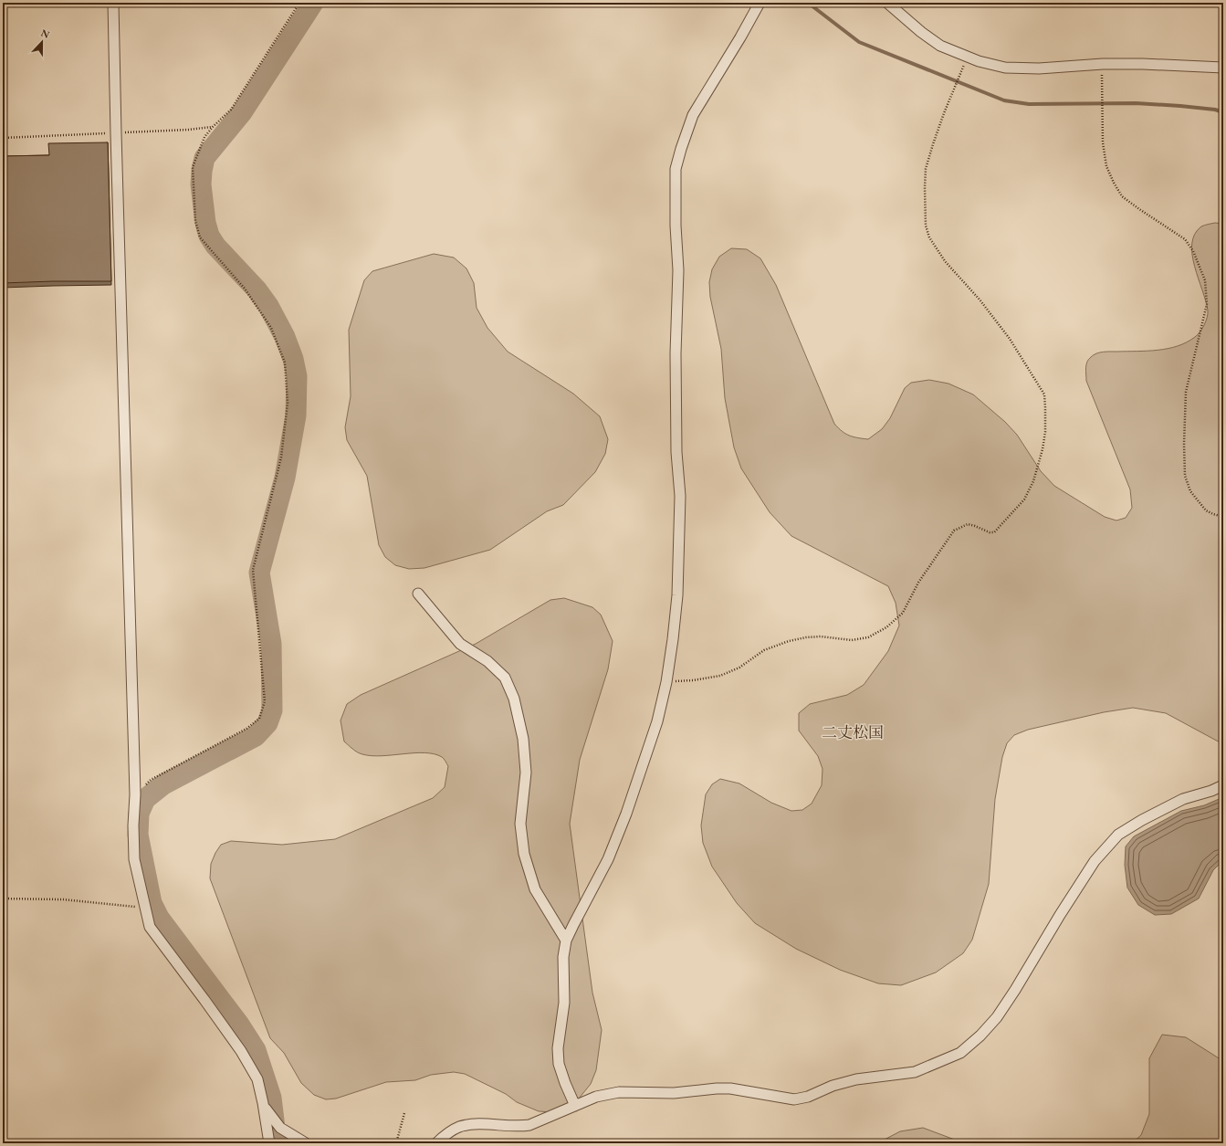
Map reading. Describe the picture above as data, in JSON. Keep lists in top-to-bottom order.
{
  "districts": ["二丈松国"],
  "north": "top"
}
